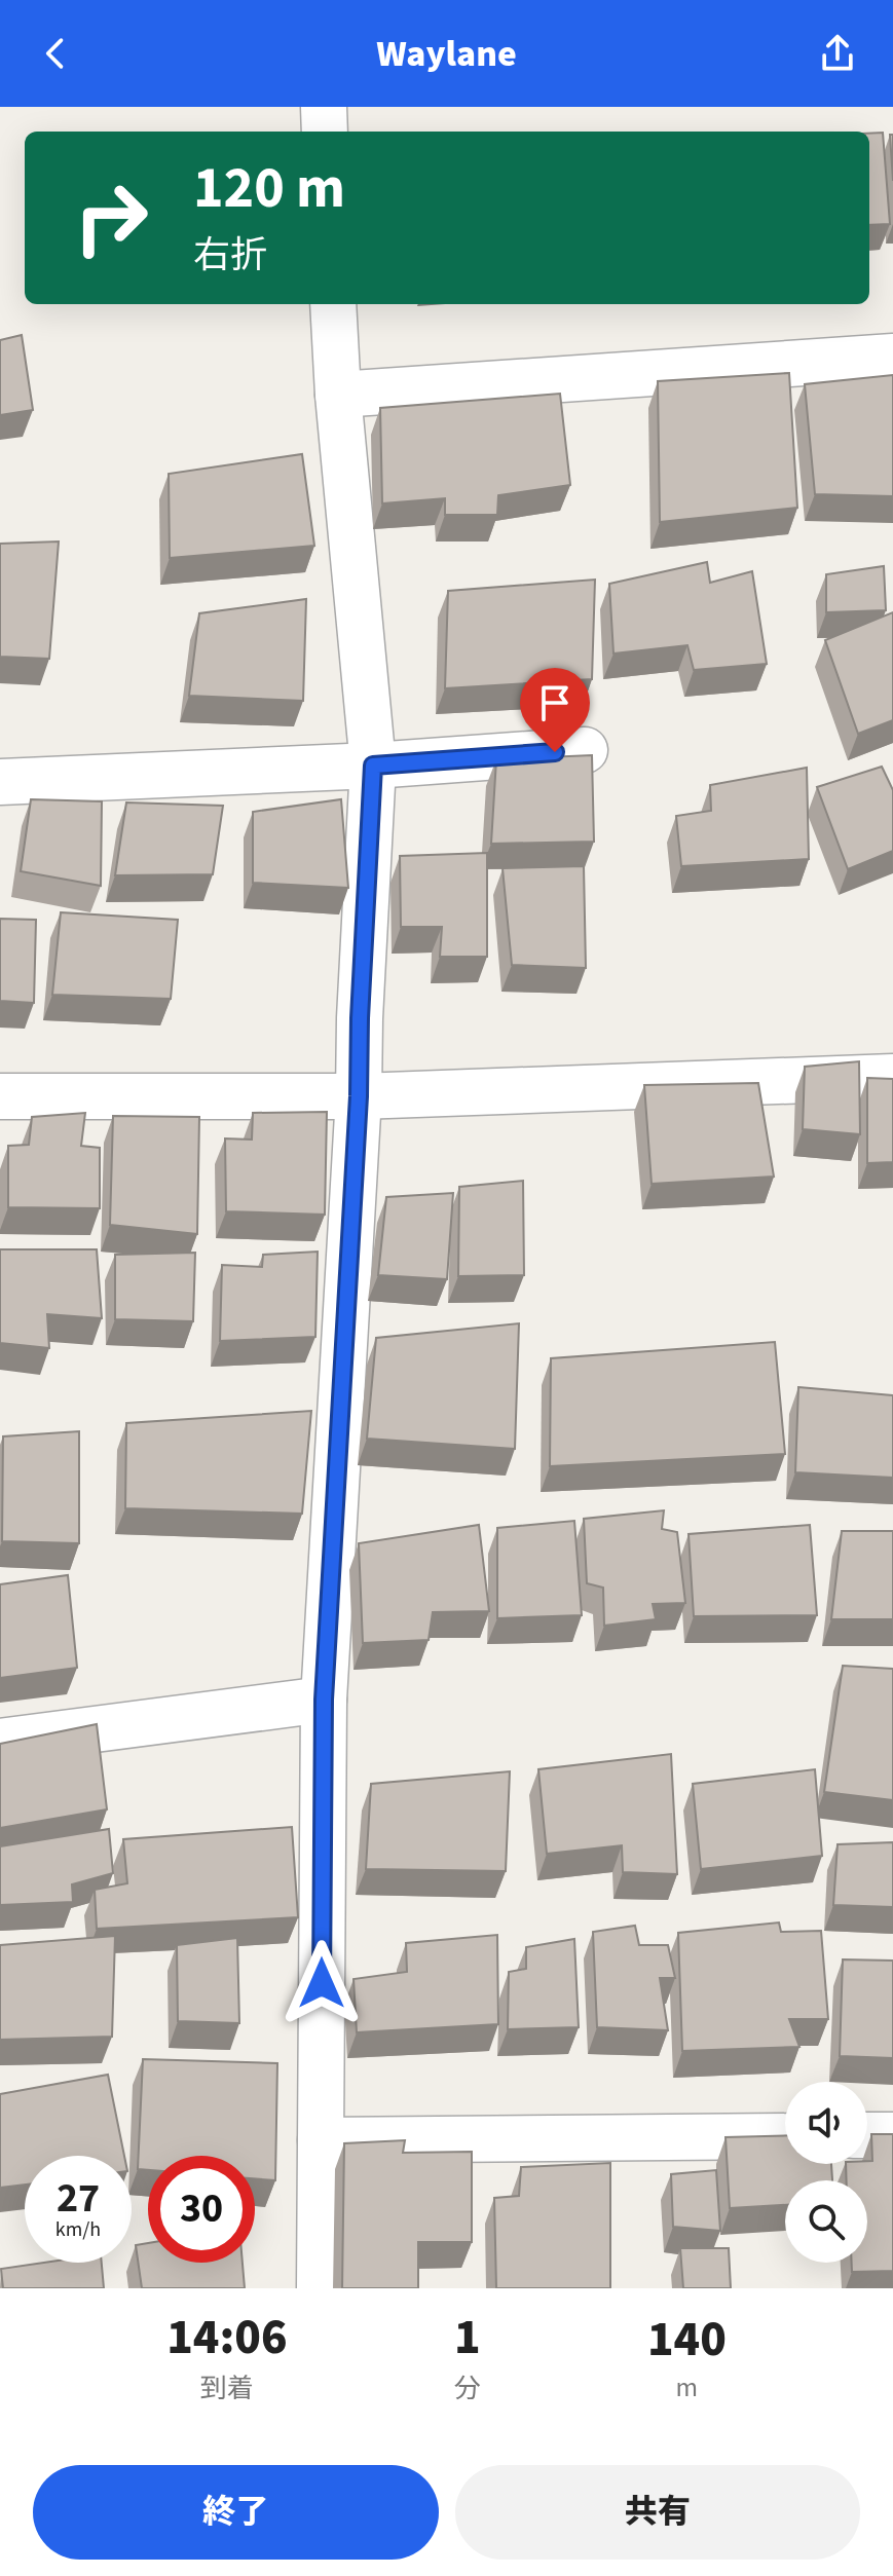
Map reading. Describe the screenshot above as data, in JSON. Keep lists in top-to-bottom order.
{
  "page": {
    "header": "Waylane",
    "turn": ["120 m", "右折"],
    "speed": "27 km/h",
    "limit": "30",
    "eta": [
      "14:06",
      "到着",
      "1",
      "分",
      "140",
      "m"
    ],
    "buttons": ["終了", "共有"]
  }
}
